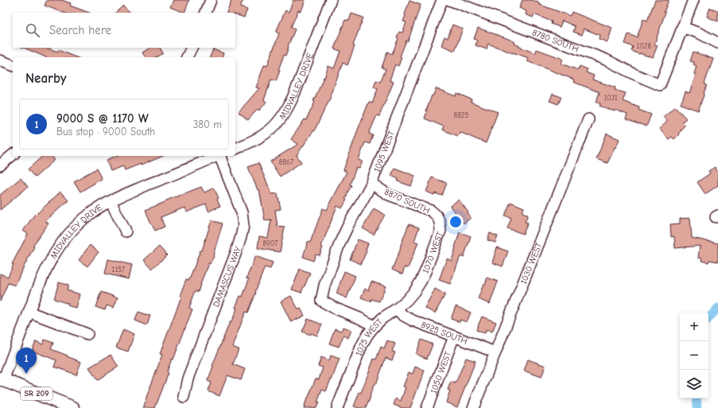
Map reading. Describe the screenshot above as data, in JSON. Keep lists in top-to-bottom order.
{
  "streets": {
    "main road": ["SR 209"],
    "street": [
      "8780 SOUTH",
      "MIDVALLEY DRIVE",
      "1095 WEST",
      "8870 SOUTH",
      "1070 WEST",
      "1030 WEST",
      "DAMASCUS WAY",
      "8925 SOUTH",
      "1075 WEST",
      "1050 WEST"
    ]
  },
  "crossings": [
    ["MIDVALLEY DRIVE", "SR 209"],
    ["1095 WEST", "8870 SOUTH"],
    ["1095 WEST", "1075 WEST"],
    ["8870 SOUTH", "1070 WEST"],
    ["1070 WEST", "1075 WEST"],
    ["1030 WEST", "8925 SOUTH"],
    ["8925 SOUTH", "1075 WEST"],
    ["8925 SOUTH", "1050 WEST"]
  ],
  "house_numbers": [
    "1028",
    "1031",
    "8825",
    "8867",
    "8907",
    "1157"
  ],
  "page": {
    "search": "Search here",
    "heading": "Nearby",
    "list": [
      {
        "mark": "1",
        "name": "9000 S @ 1170 W",
        "note": "Bus stop · 9000 South",
        "value": "380 m"
      }
    ],
    "map_buttons": ["+", "−"],
    "pins": "1"
  }
}
